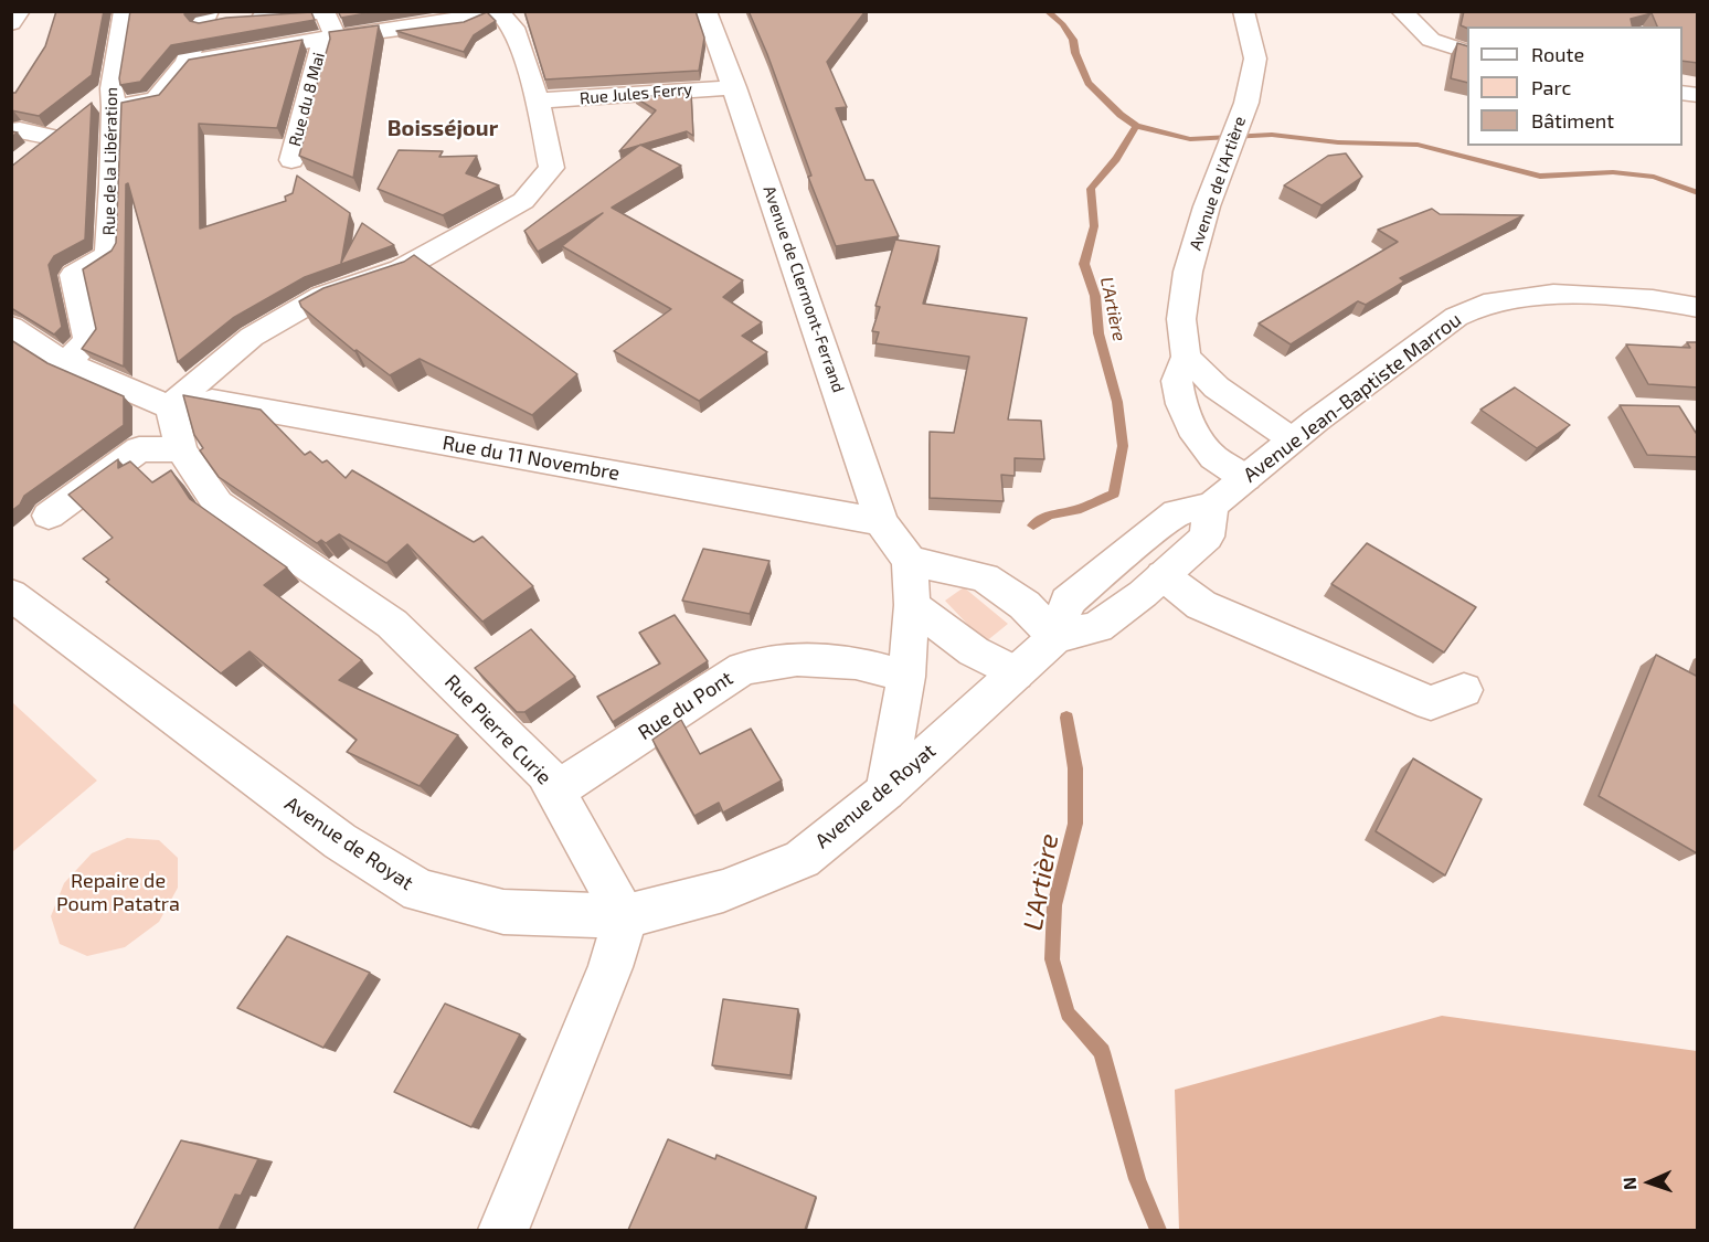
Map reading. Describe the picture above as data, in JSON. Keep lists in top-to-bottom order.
{
  "streets": {
    "street": [
      "Rue Jules Ferry",
      "Rue du 8 Mai",
      "Rue de la Libération",
      "Avenue de l'Artière",
      "Avenue de Clermont-Ferrand",
      "Avenue Jean-Baptiste Marrou",
      "Rue du 11 Novembre",
      "Rue du Pont",
      "Rue Pierre Curie",
      "Avenue de Royat"
    ]
  },
  "crossings": [
    ["Rue Jules Ferry", "Avenue de Clermont-Ferrand"],
    ["Avenue de l'Artière", "Avenue Jean-Baptiste Marrou"],
    ["Avenue de Clermont-Ferrand", "Rue du 11 Novembre"],
    ["Avenue Jean-Baptiste Marrou", "Avenue de Royat"],
    ["Rue du 11 Novembre", "Rue Pierre Curie"],
    ["Rue du Pont", "Rue Pierre Curie"],
    ["Rue Pierre Curie", "Avenue de Royat"]
  ],
  "districts": ["Boisséjour"],
  "water": ["L'Artière"],
  "parks": ["Repaire de Poum Patatra"],
  "legend": ["Route", "Parc", "Bâtiment"],
  "north": "left"
}
